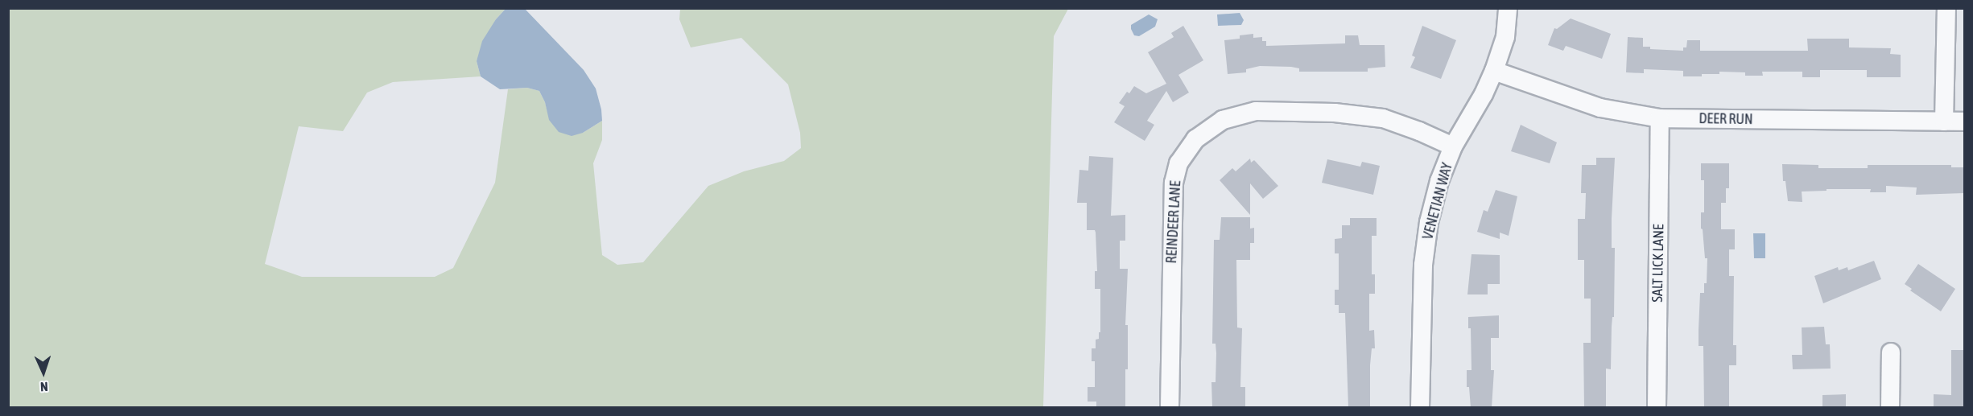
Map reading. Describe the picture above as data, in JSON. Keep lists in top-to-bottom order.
{
  "streets": {
    "street": [
      "DEER RUN",
      "VENETIAN WAY",
      "REINDEER LANE",
      "SALT LICK LANE"
    ]
  },
  "crossings": [
    ["DEER RUN", "VENETIAN WAY"],
    ["DEER RUN", "SALT LICK LANE"],
    ["VENETIAN WAY", "REINDEER LANE"]
  ],
  "north": "bottom"
}
